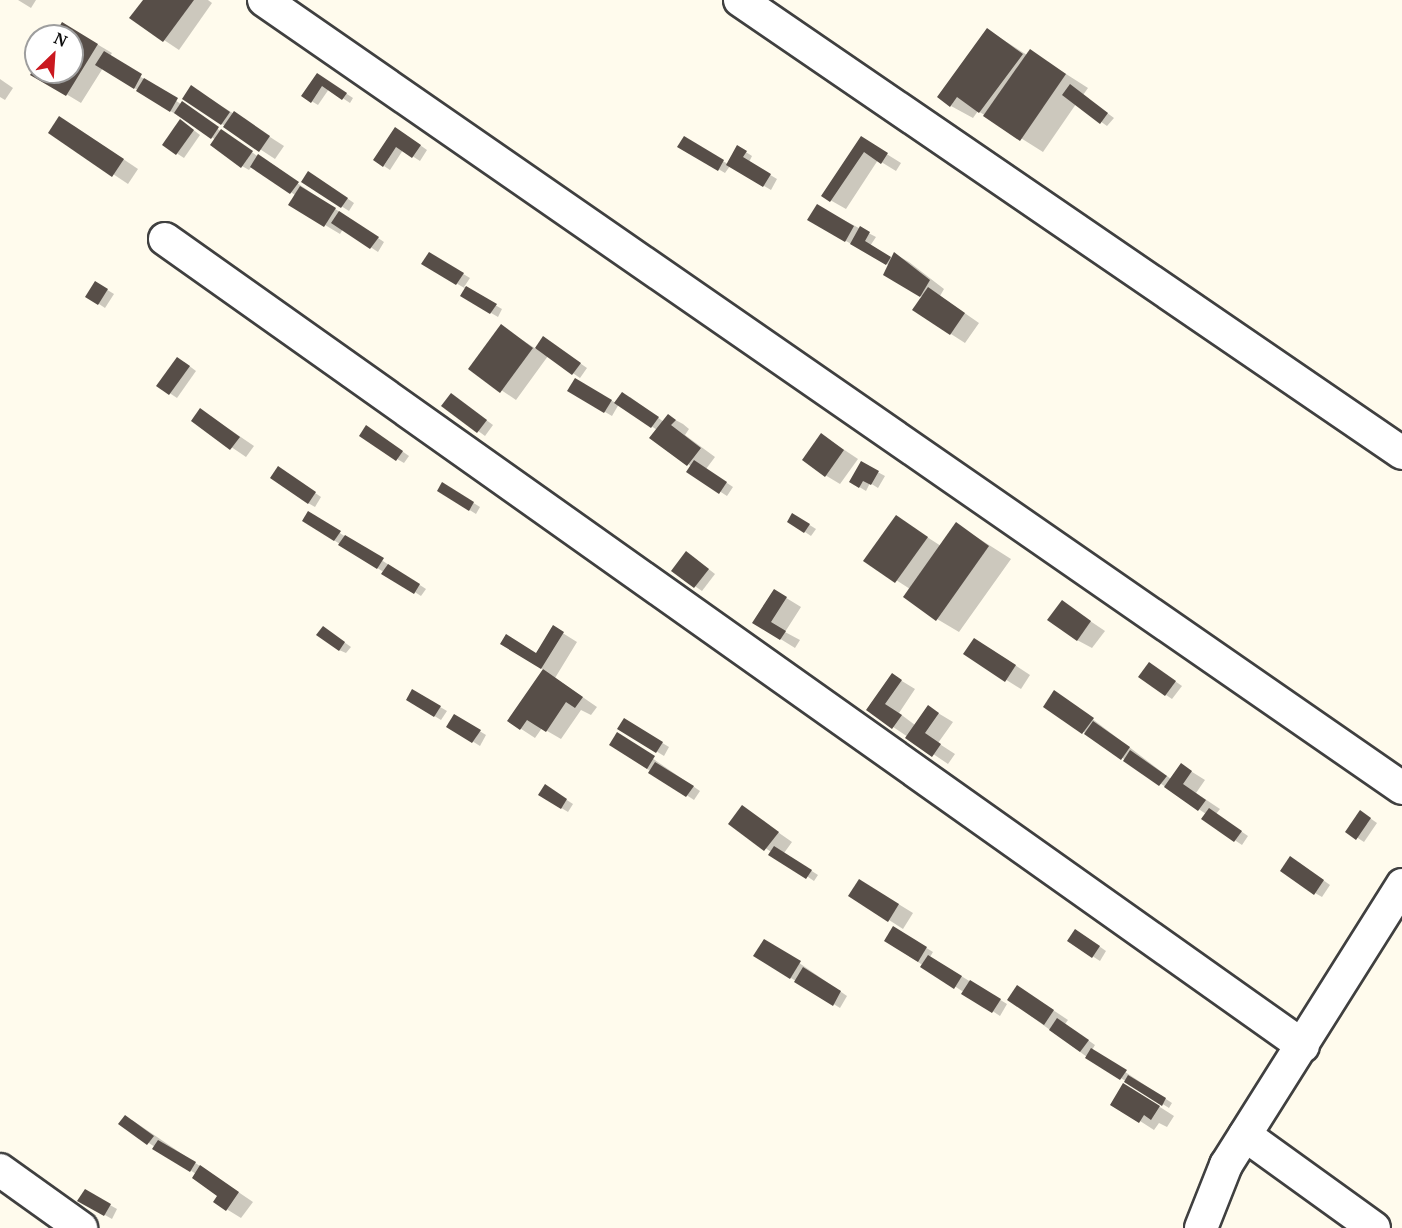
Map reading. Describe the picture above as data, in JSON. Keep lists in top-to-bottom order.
{
  "north": "top right"
}
